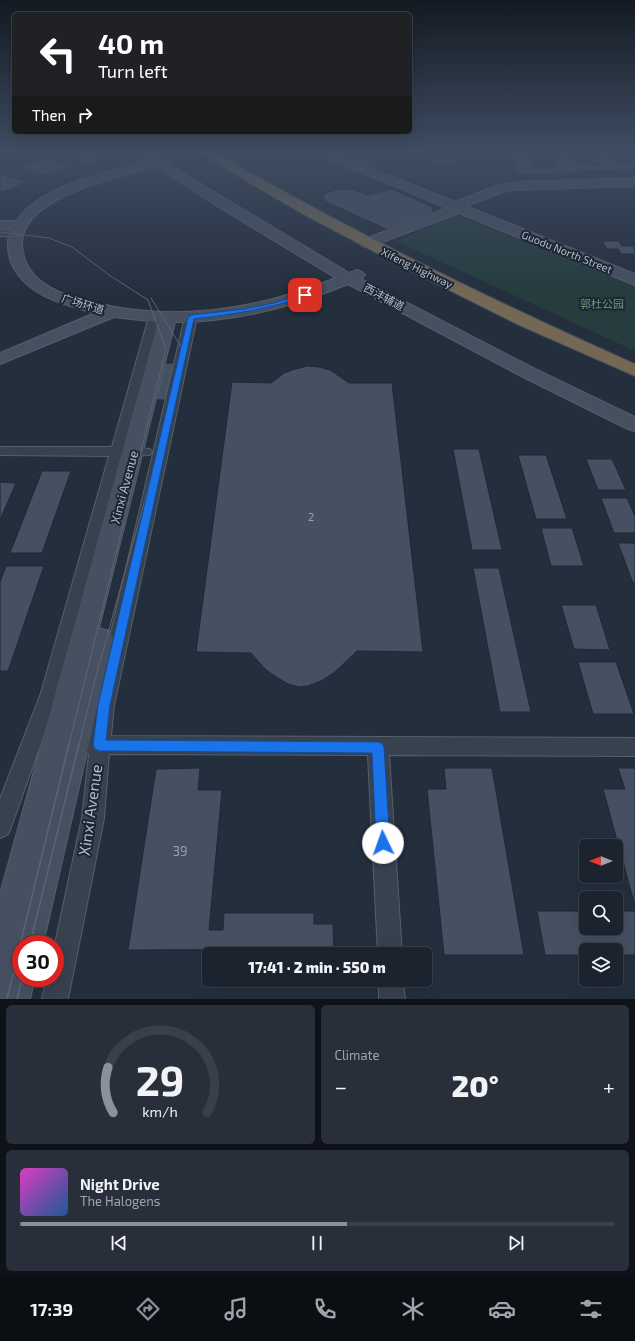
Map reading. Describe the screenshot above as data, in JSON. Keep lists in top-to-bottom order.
{
  "streets": {
    "highway": ["Xifeng Highway"],
    "street": [
      "Guodu North Street",
      "西沣辅道",
      "广场环道",
      "Xinxi Avenue"
    ]
  },
  "crossings": [
    ["西沣辅道", "广场环道"],
    ["广场环道", "Xinxi Avenue"]
  ],
  "parks": ["郭杜公园"],
  "house_numbers": ["2", "39"],
  "north": "left",
  "page": {
    "turn": ["40 m", "Turn left"],
    "then": "Then",
    "limit": "30",
    "trip": "17:41 · 2 min · 550 m",
    "tile": "Climate",
    "heat": ["−", "20°", "+"],
    "song": ["Night Drive", "The Halogens"],
    "tabs": "17:39",
    "gauge": ["29", "km/h"]
  }
}
